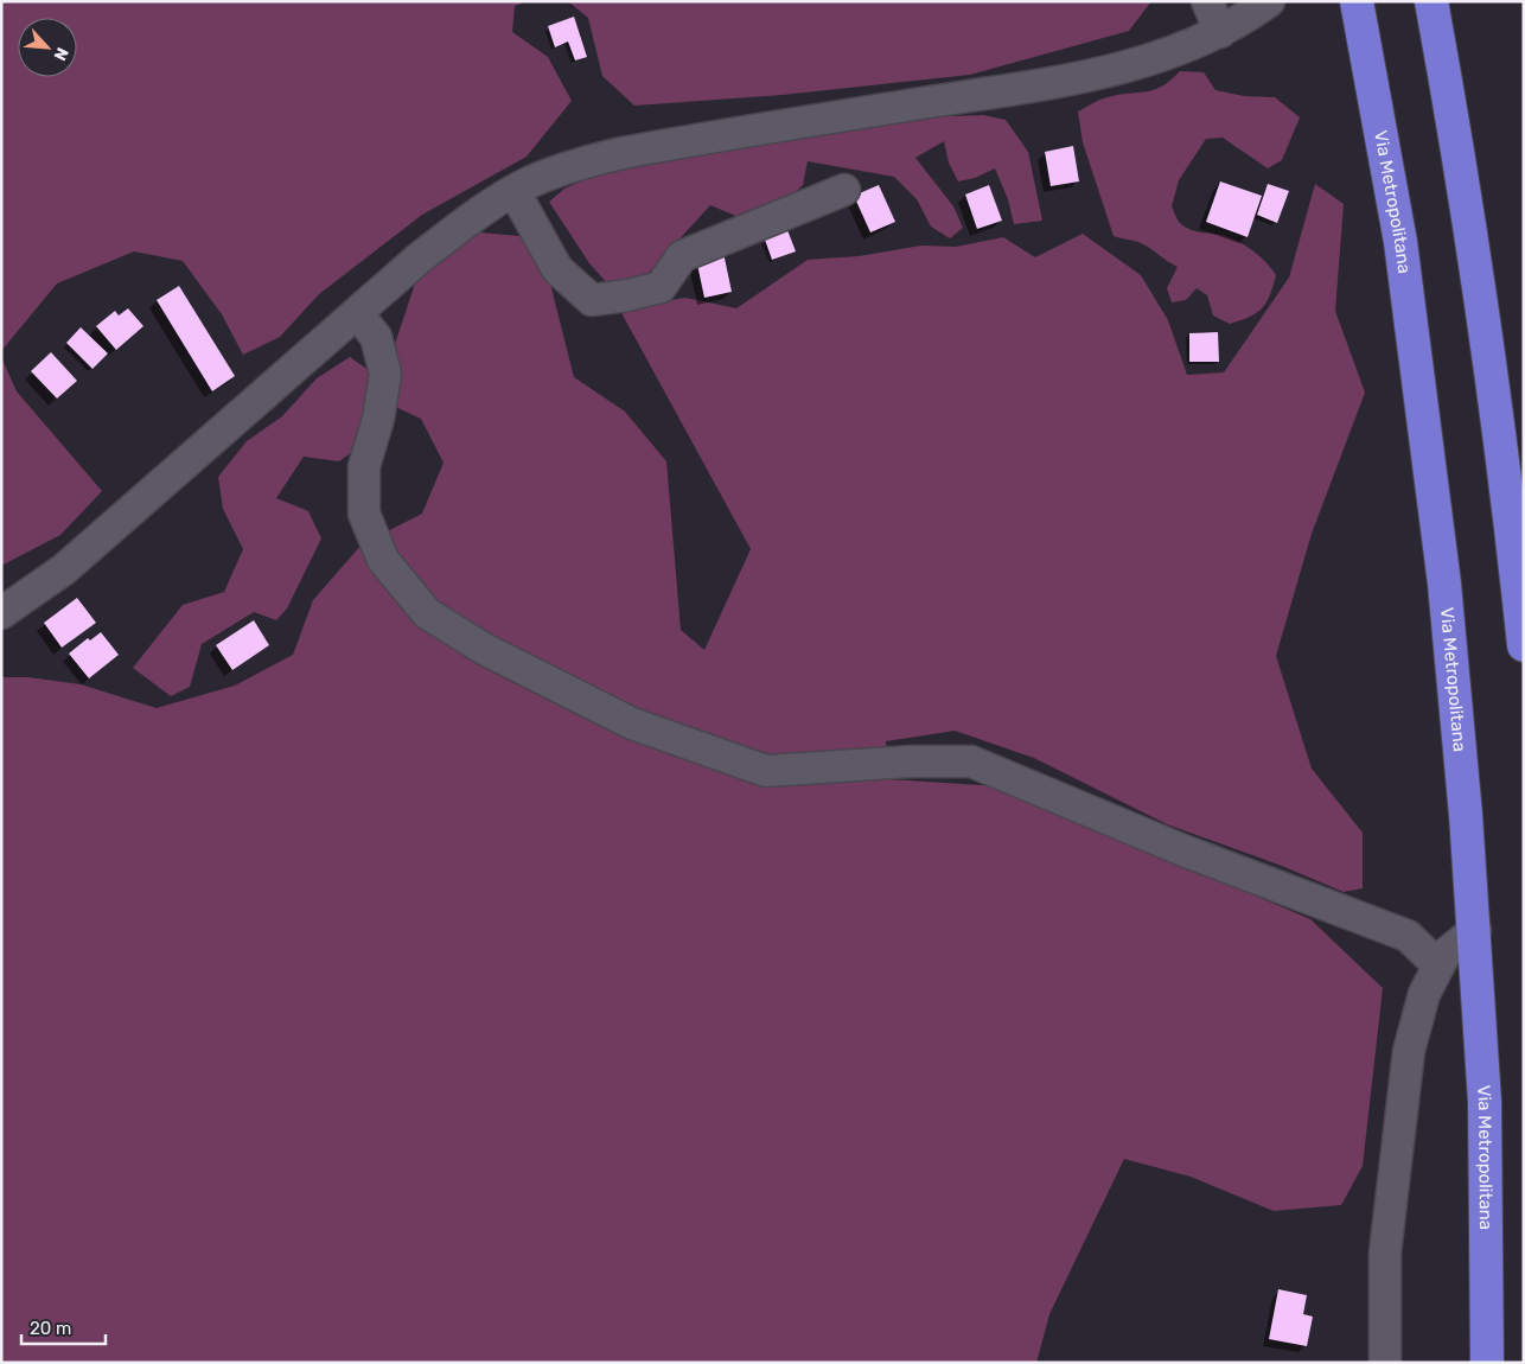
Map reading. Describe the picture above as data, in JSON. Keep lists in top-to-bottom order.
{
  "streets": {
    "highway": ["Via Metropolitana"]
  },
  "scale_bar": "20 m",
  "north": "bottom right"
}
